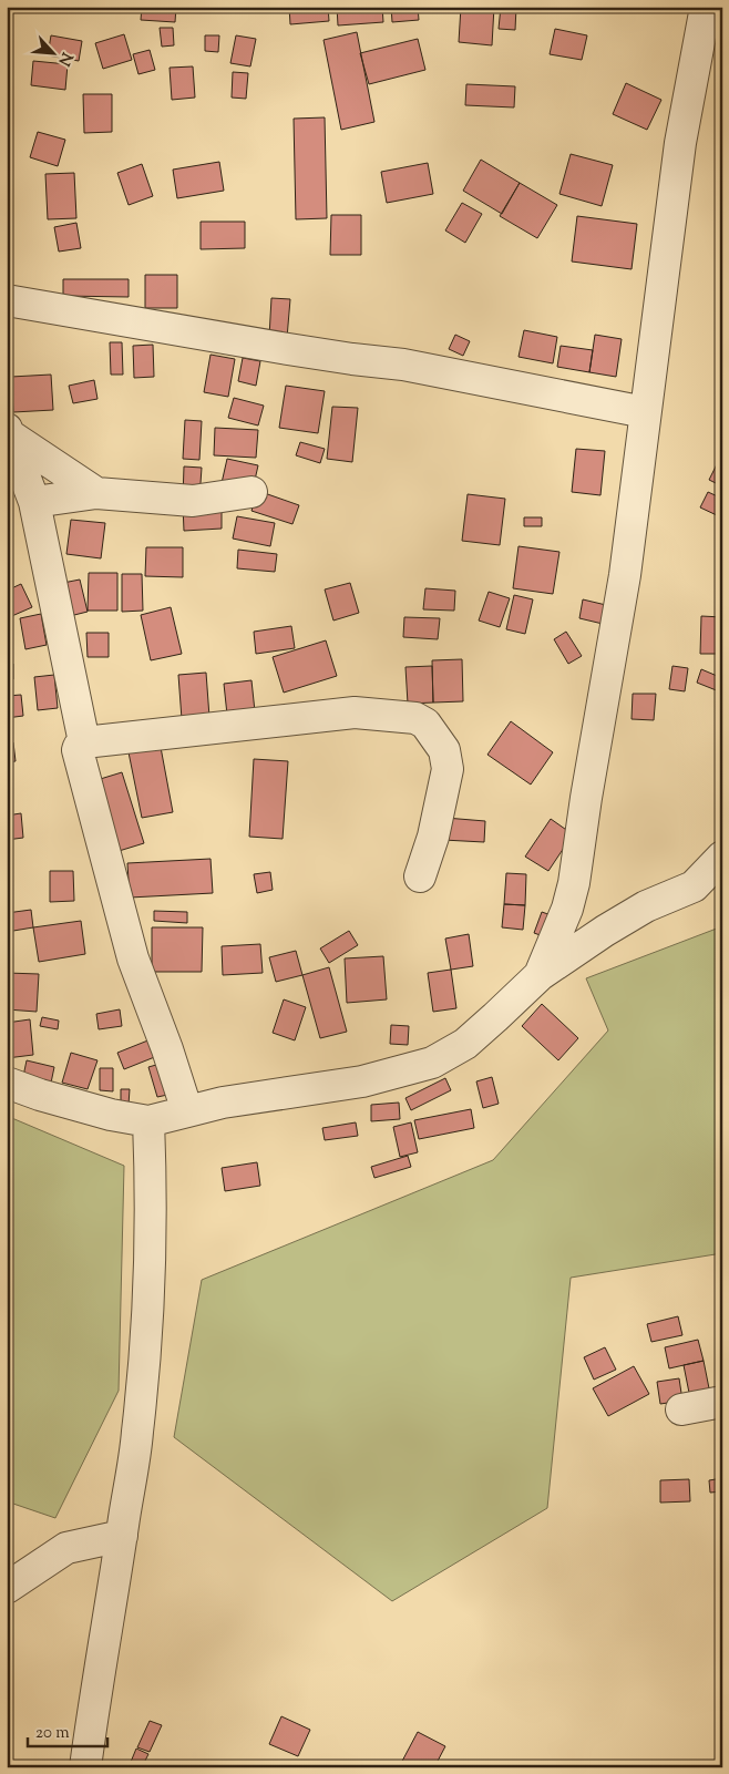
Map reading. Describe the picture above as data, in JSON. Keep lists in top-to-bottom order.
{
  "scale_bar": "20 m",
  "north": "bottom right"
}
